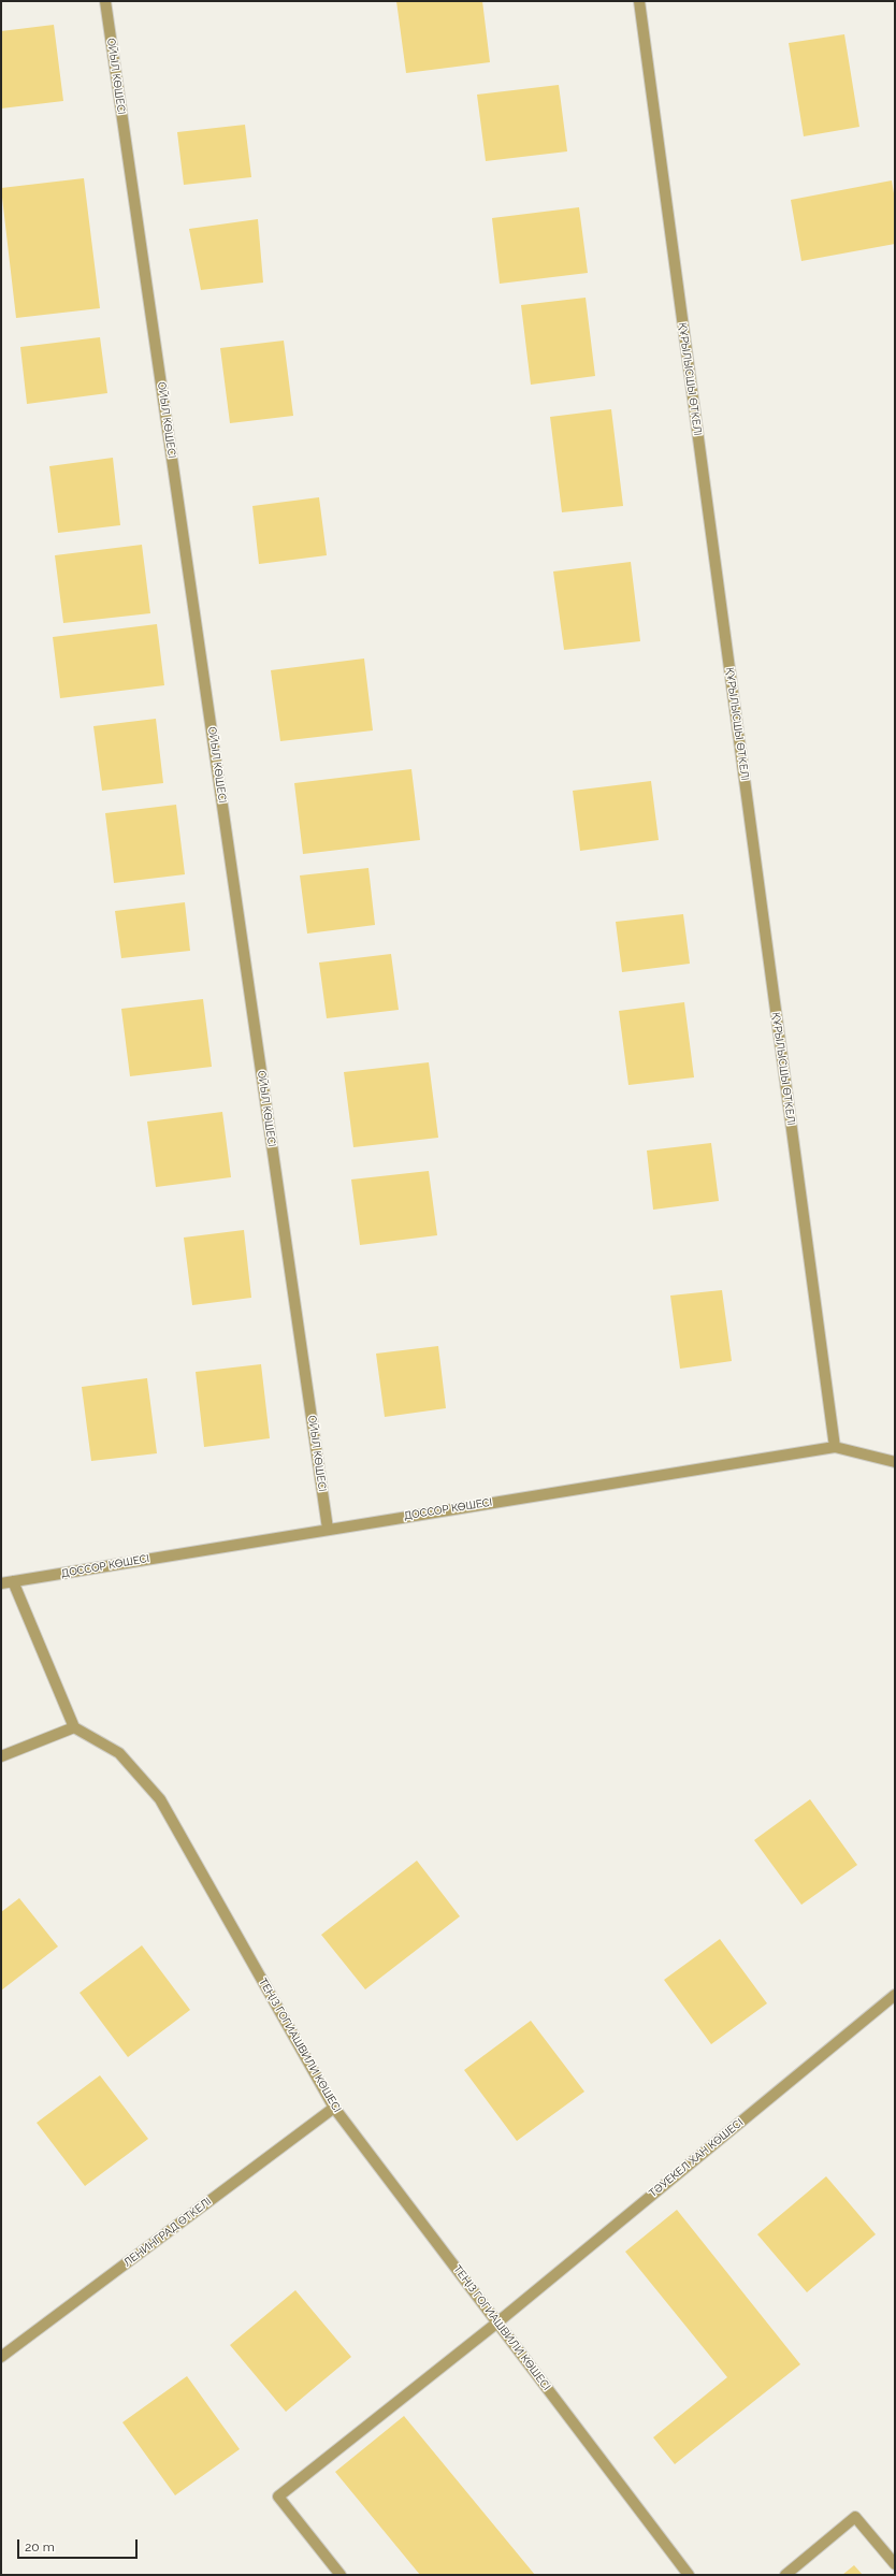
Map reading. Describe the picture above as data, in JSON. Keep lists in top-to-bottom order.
{
  "streets": {
    "street": [
      "ОЙЫЛ КӨШЕСІ",
      "ҚҰРЫЛЫСШЫ ӨТКЕЛІ",
      "ДОССОР КӨШЕСІ",
      "ТЕҢІЗ ГОГИАШВИЛИ КӨШЕСІ",
      "ТӘУЕКЕЛ ХАН КӨШЕСІ",
      "ЛЕНИНГРАД ӨТКЕЛІ"
    ]
  },
  "crossings": [
    ["ОЙЫЛ КӨШЕСІ", "ДОССОР КӨШЕСІ"],
    ["ҚҰРЫЛЫСШЫ ӨТКЕЛІ", "ДОССОР КӨШЕСІ"],
    ["ТЕҢІЗ ГОГИАШВИЛИ КӨШЕСІ", "ТӘУЕКЕЛ ХАН КӨШЕСІ"],
    ["ТЕҢІЗ ГОГИАШВИЛИ КӨШЕСІ", "ЛЕНИНГРАД ӨТКЕЛІ"]
  ],
  "scale_bar": "20 m"
}
